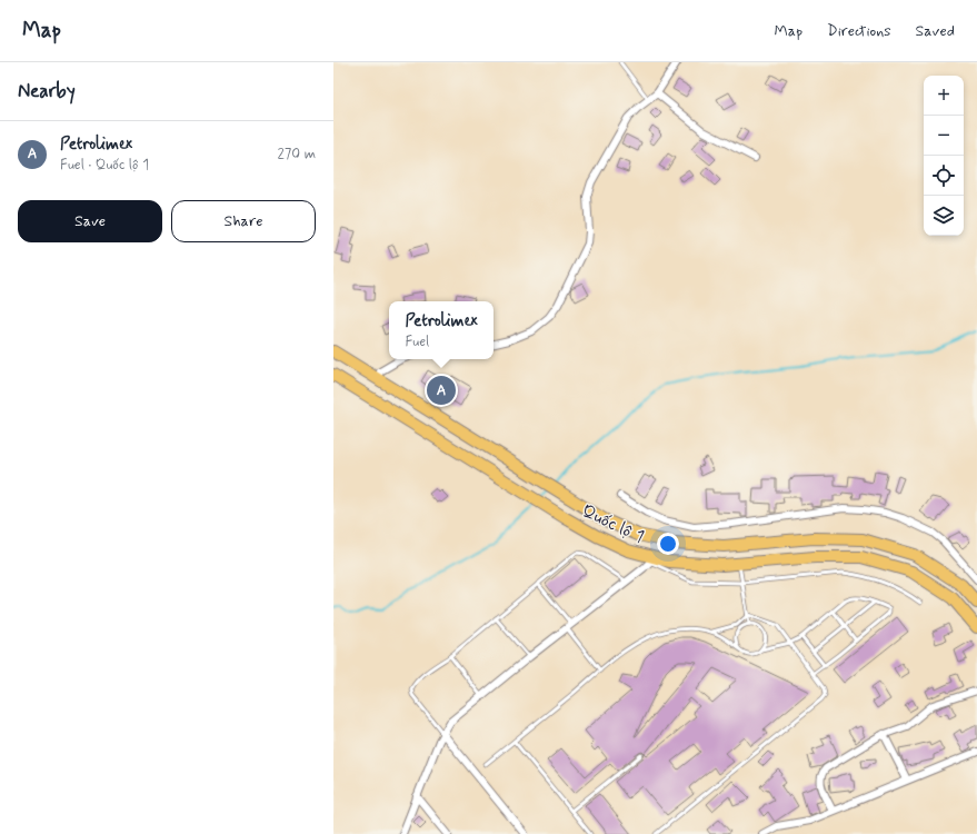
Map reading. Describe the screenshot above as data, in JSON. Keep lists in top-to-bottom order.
{
  "streets": {
    "highway": ["Quốc lộ 1"]
  },
  "page": {
    "header": "Map",
    "nav": ["Map", "Directions", "Saved"],
    "heading": "Nearby",
    "map_buttons": ["+", "−"],
    "list": [
      {
        "mark": "A",
        "name": "Petrolimex",
        "note": "Fuel · Quốc lộ 1",
        "value": "270 m"
      }
    ],
    "buttons": ["Save", "Share"],
    "popup": ["Petrolimex", "Fuel"],
    "pins": "A"
  }
}
